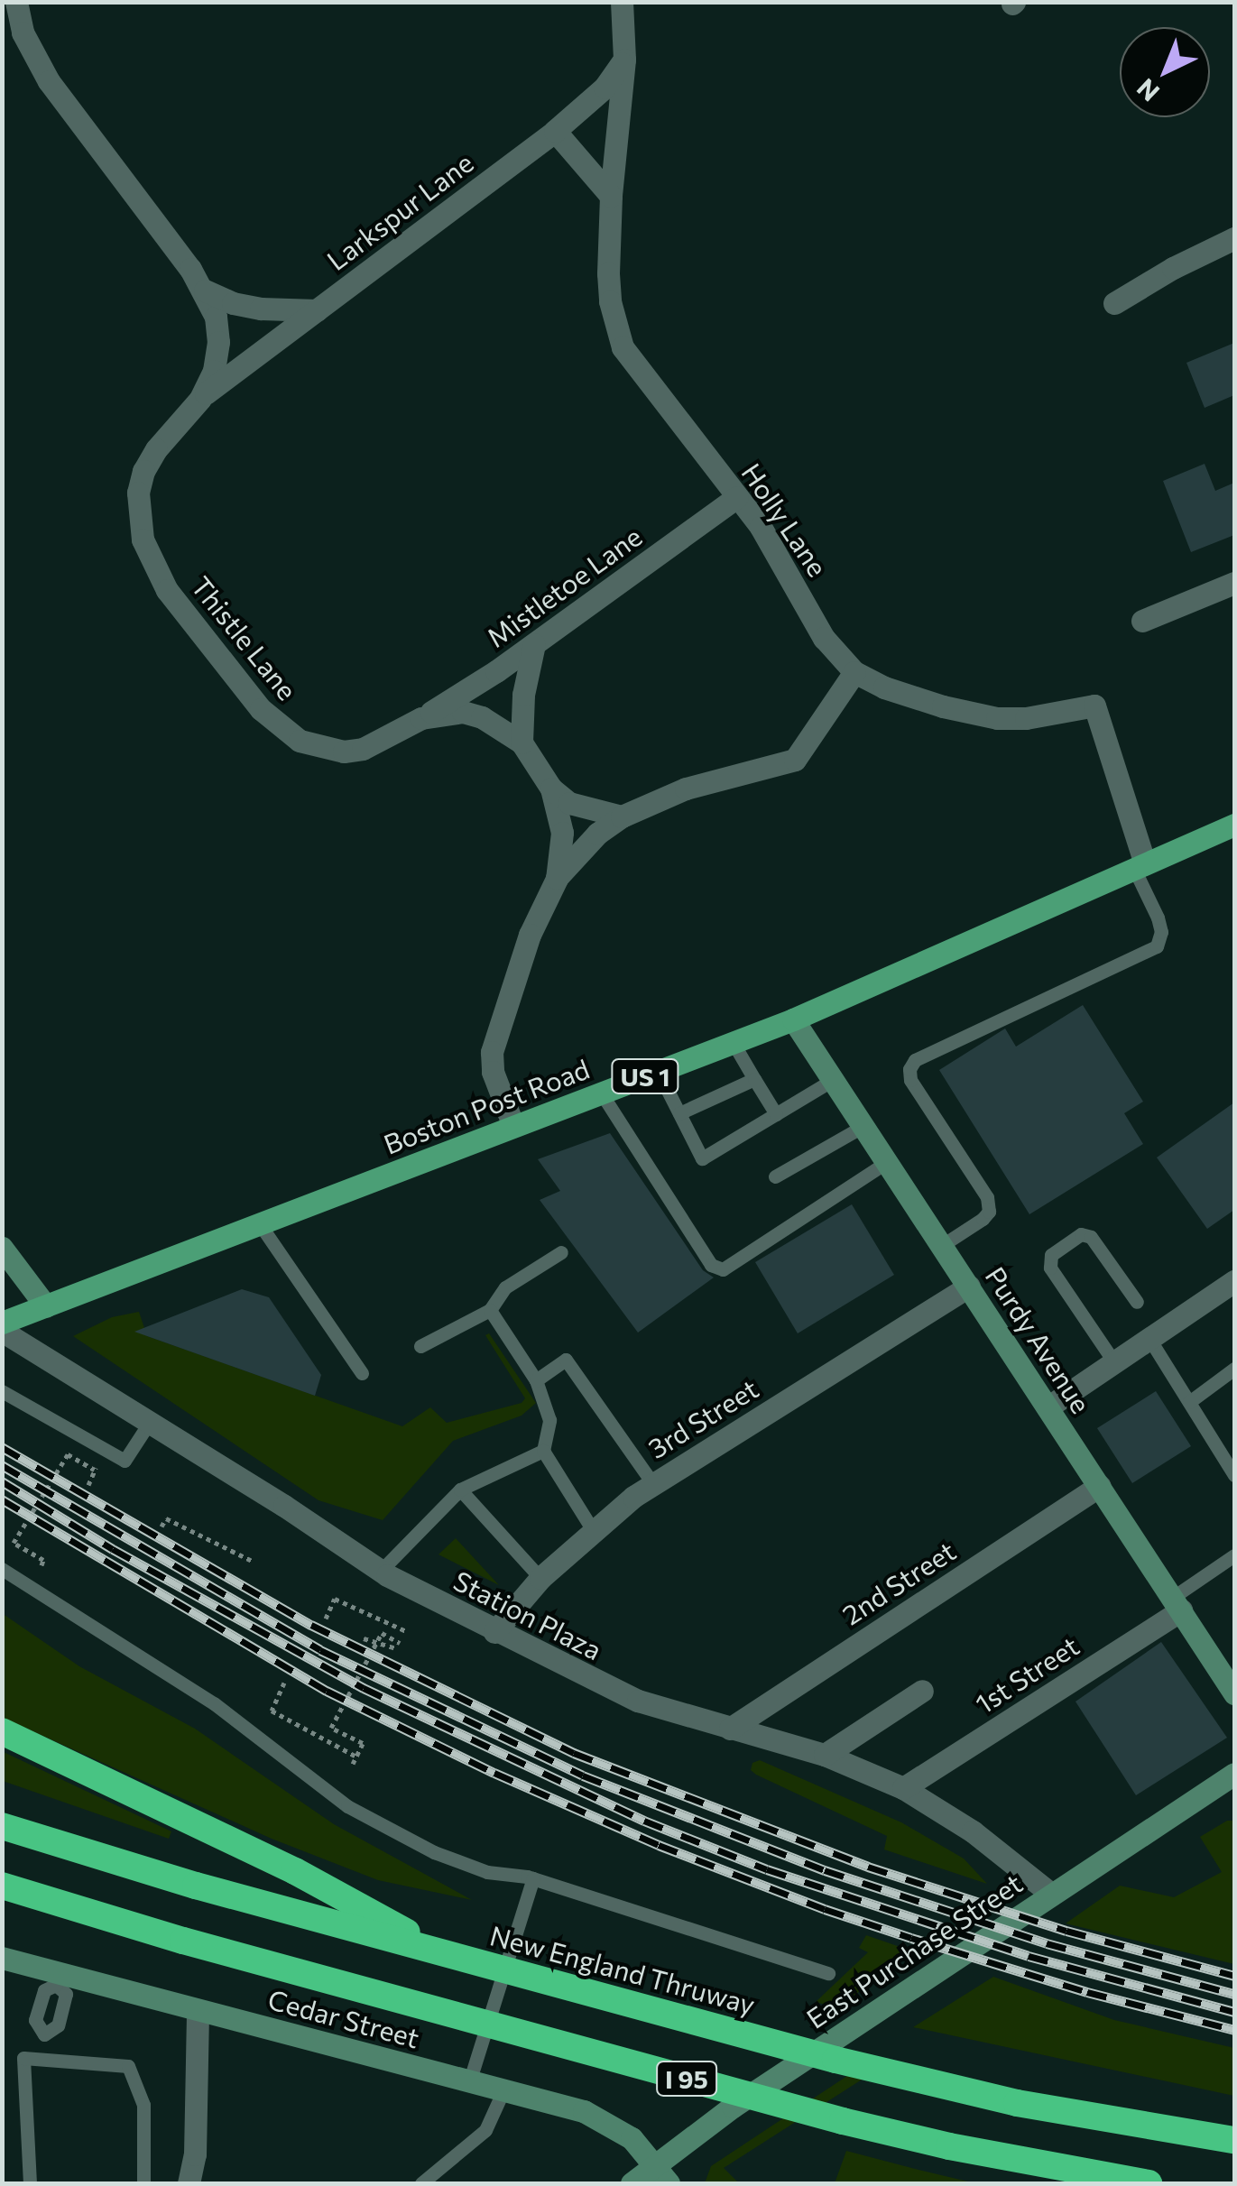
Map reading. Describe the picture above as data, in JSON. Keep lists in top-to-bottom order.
{
  "streets": {
    "highway": ["New England Thruway", "I 95"],
    "main road": ["US 1", "Boston Post Road"],
    "street": [
      "Larkspur Lane",
      "Holly Lane",
      "Mistletoe Lane",
      "Thistle Lane",
      "Purdy Avenue",
      "3rd Street",
      "2nd Street",
      "Station Plaza",
      "1st Street",
      "East Purchase Street",
      "Cedar Street"
    ]
  },
  "crossings": [
    ["Larkspur Lane", "Holly Lane"],
    ["Larkspur Lane", "Thistle Lane"],
    ["Holly Lane", "Mistletoe Lane"],
    ["Holly Lane", "Boston Post Road"],
    ["Mistletoe Lane", "Thistle Lane"],
    ["Thistle Lane", "Boston Post Road"],
    ["Boston Post Road", "Purdy Avenue"],
    ["Purdy Avenue", "3rd Street"],
    ["Purdy Avenue", "2nd Street"],
    ["Purdy Avenue", "1st Street"],
    ["3rd Street", "Station Plaza"],
    ["2nd Street", "Station Plaza"],
    ["Station Plaza", "1st Street"],
    ["Station Plaza", "East Purchase Street"],
    ["East Purchase Street", "Cedar Street"]
  ],
  "north": "bottom left"
}
